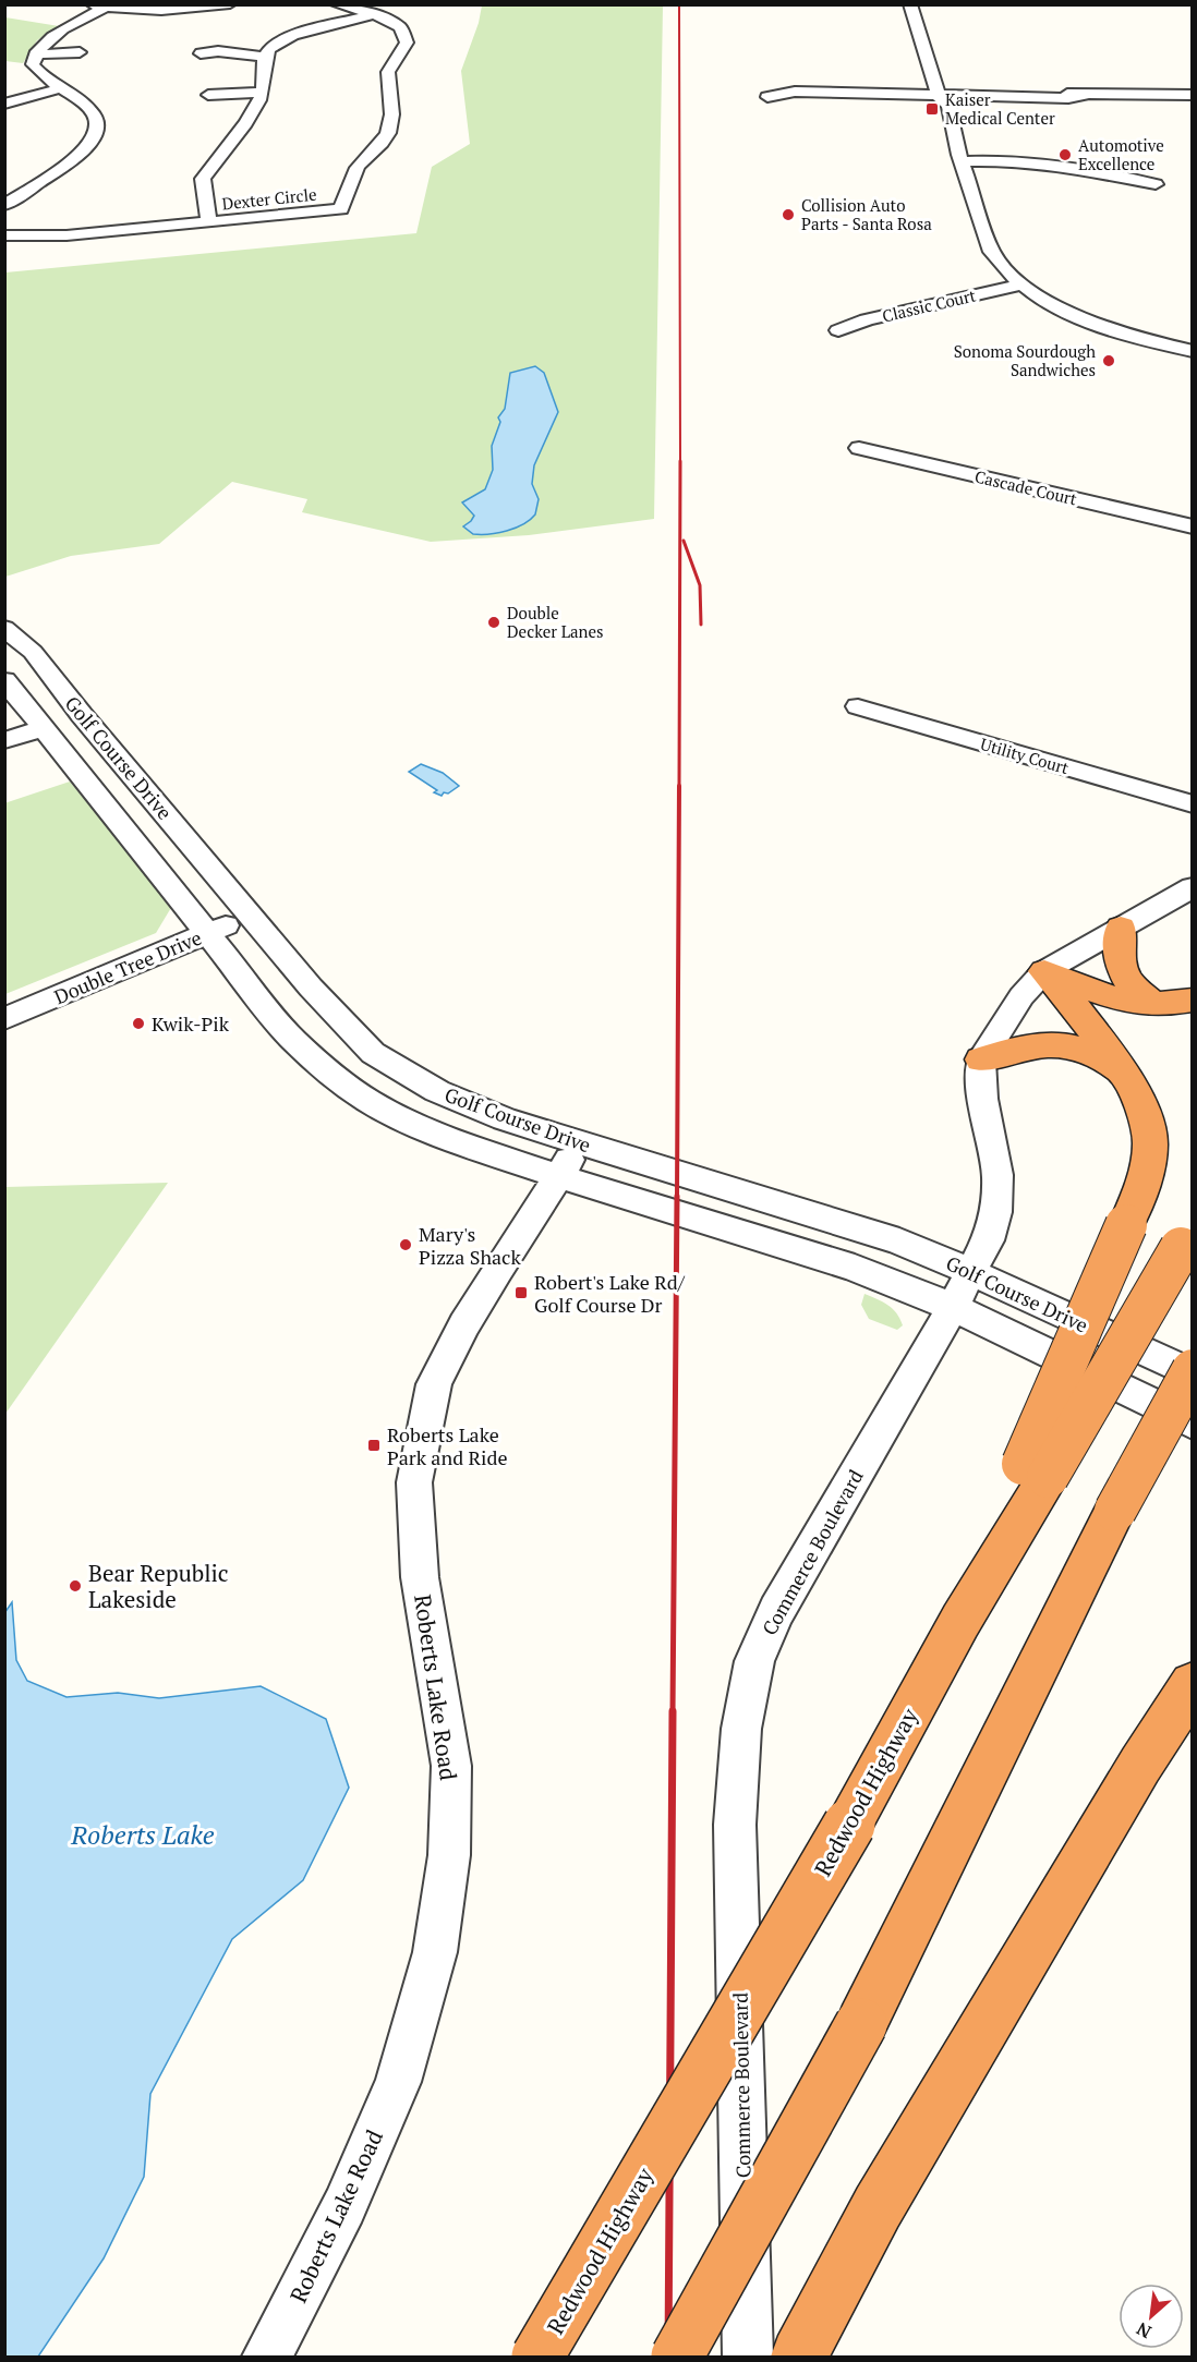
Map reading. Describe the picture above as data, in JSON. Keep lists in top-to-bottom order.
{
  "streets": {
    "highway": ["Redwood Highway"],
    "street": [
      "Dexter Circle",
      "Classic Court",
      "Cascade Court",
      "Utility Court",
      "Golf Course Drive",
      "Double Tree Drive",
      "Commerce Boulevard",
      "Roberts Lake Road"
    ]
  },
  "crossings": [
    ["Golf Course Drive", "Double Tree Drive"],
    ["Golf Course Drive", "Commerce Boulevard"],
    ["Golf Course Drive", "Roberts Lake Road"]
  ],
  "water": ["Roberts Lake"],
  "places": {
    "transit": ["Kaiser Medical Center", "Robert's Lake Rd/ Golf Course Dr", "Roberts Lake Park and Ride"],
    "other": [
      "Automotive Excellence",
      "Collision Auto Parts - Santa Rosa",
      "Sonoma Sourdough Sandwiches",
      "Double Decker Lanes",
      "Kwik-Pik",
      "Mary's Pizza Shack",
      "Bear Republic Lakeside"
    ]
  },
  "north": "bottom left"
}
